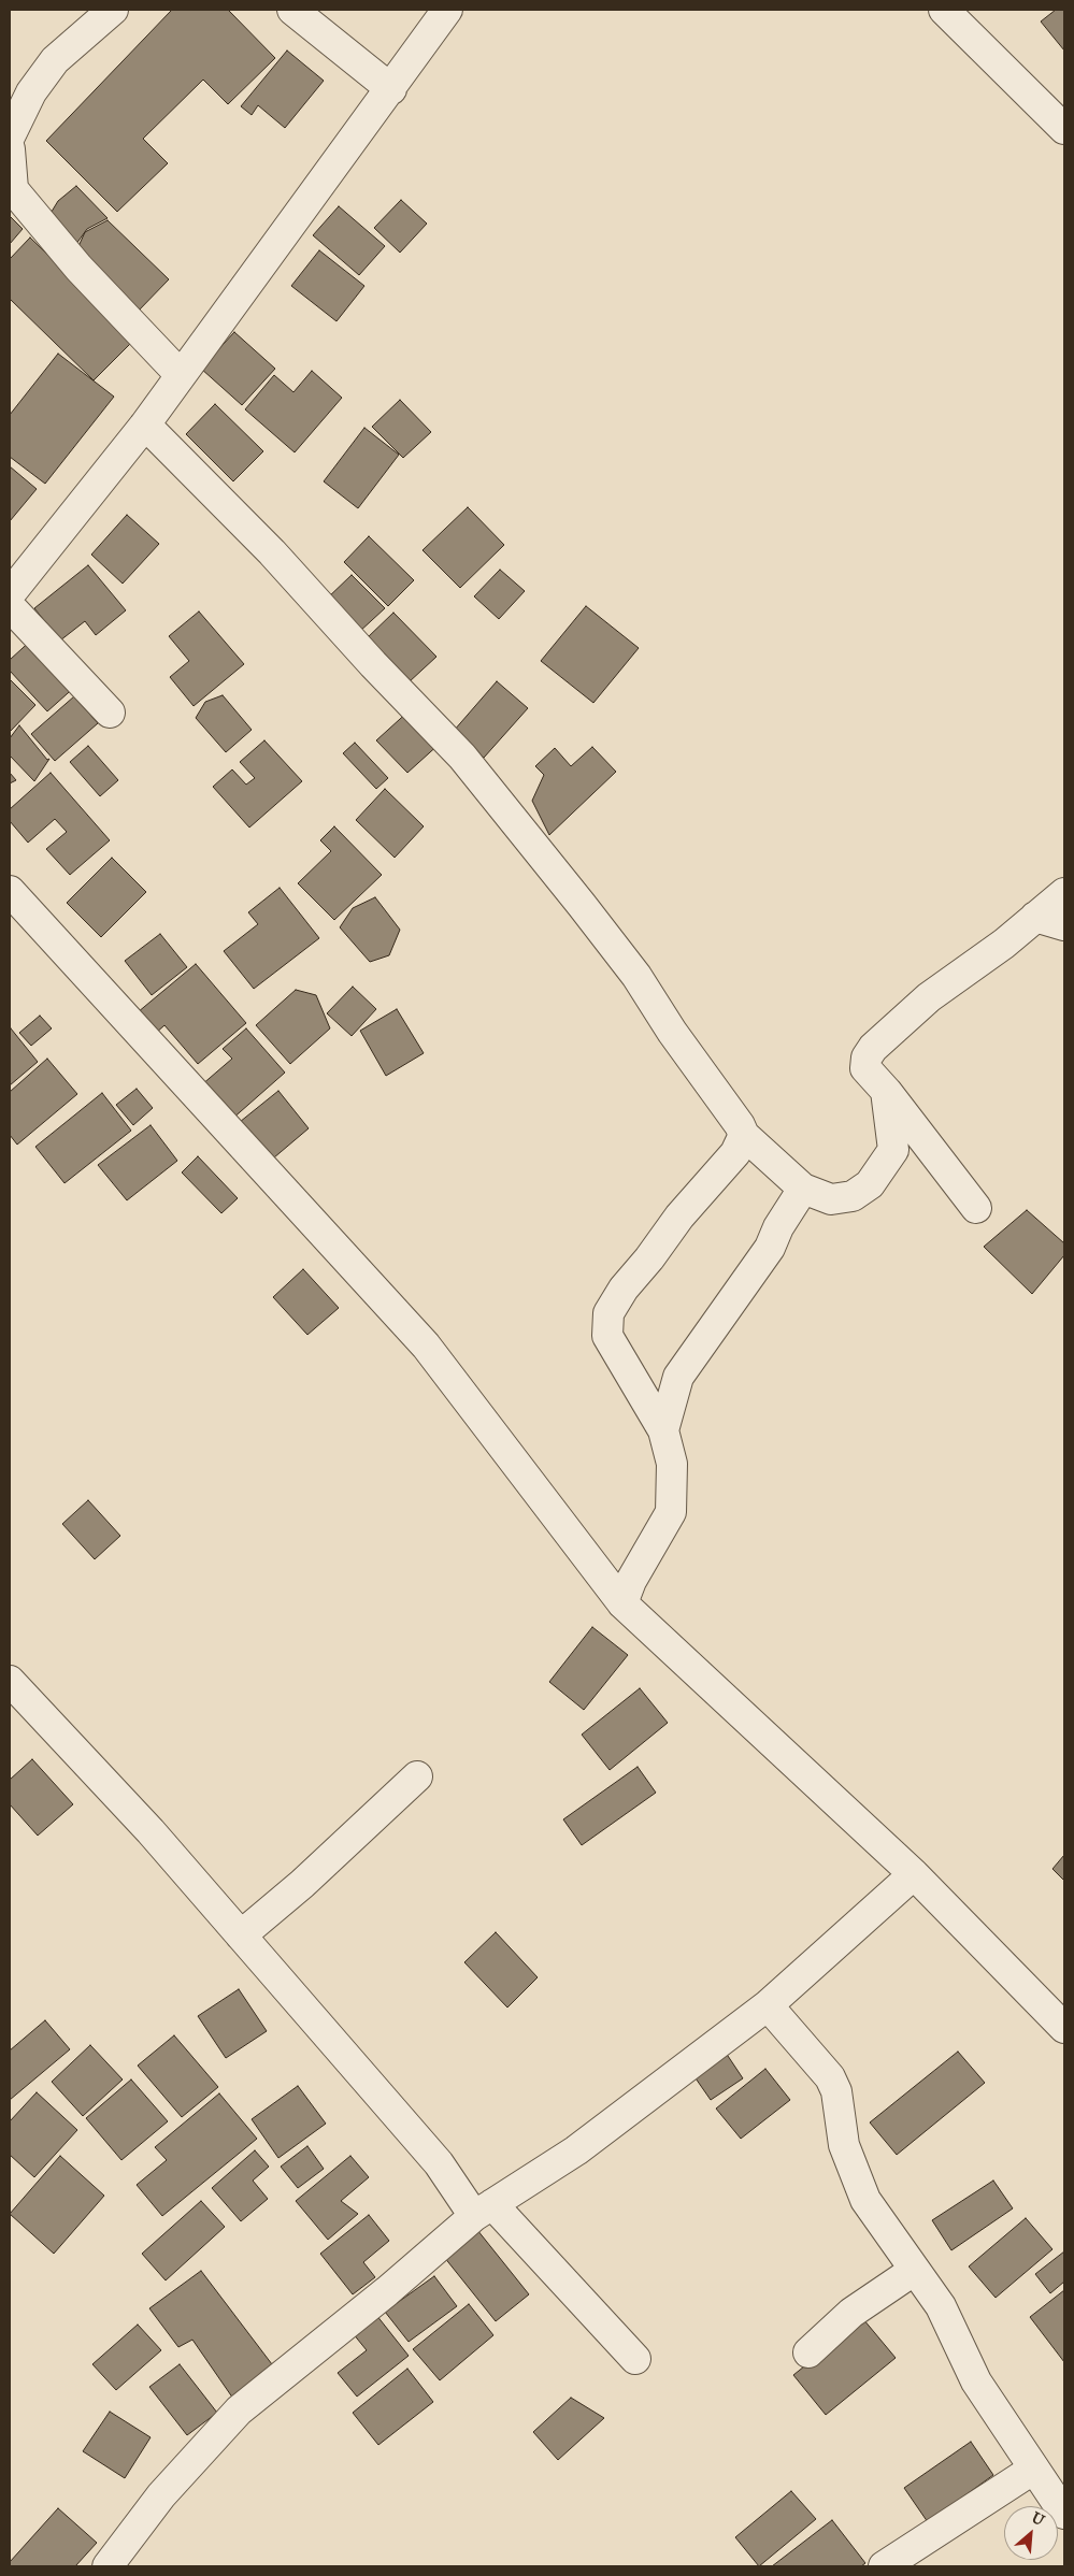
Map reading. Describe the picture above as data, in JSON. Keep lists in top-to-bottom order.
{
  "north": "top right"
}
